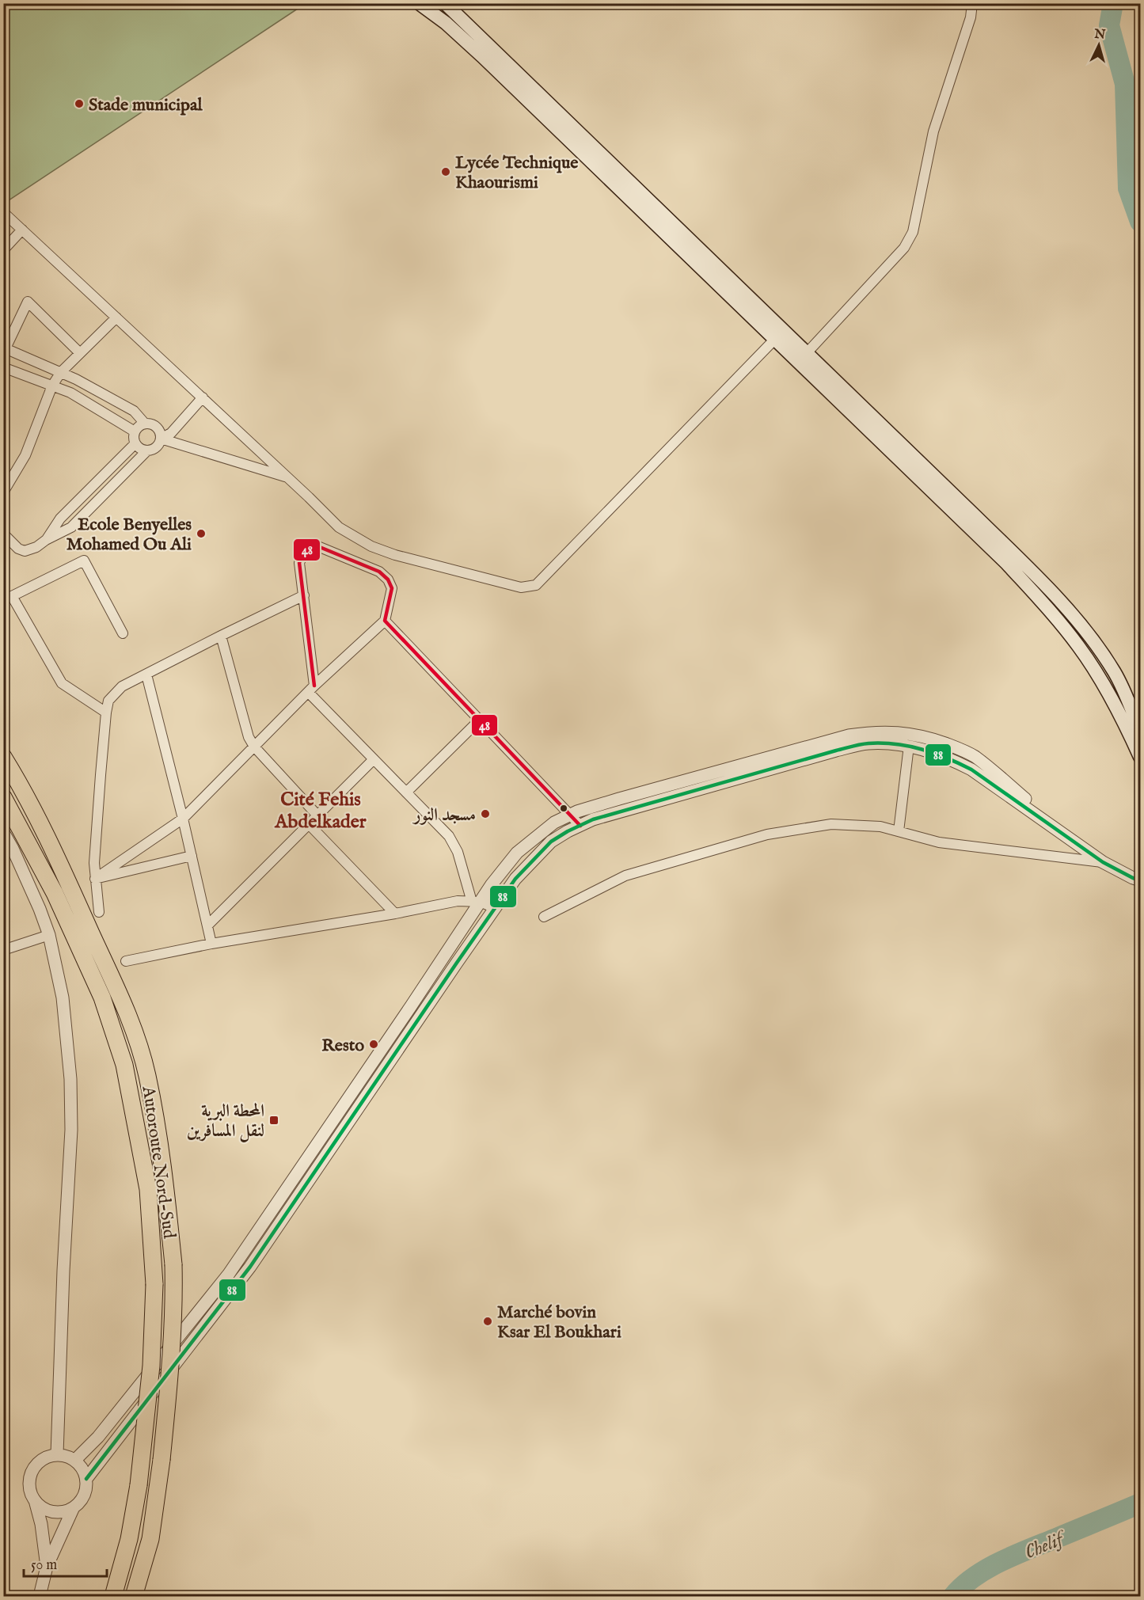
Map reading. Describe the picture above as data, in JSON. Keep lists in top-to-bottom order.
{
  "streets": {
    "highway": ["Autoroute Nord-Sud"]
  },
  "districts": ["Cité Fehis Abdelkader"],
  "water": ["Chelif"],
  "places": {
    "other": [
      "Stade municipal",
      "Lycée Technique Khaourismi",
      "Ecole Benyelles Mohamed Ou Ali",
      "مسجد النور",
      "Resto",
      "Marché bovin Ksar El Boukhari"
    ],
    "transit": ["المحطة البرية لنقل المسافرين"]
  },
  "lines": ["transit line 48", "transit line 88"],
  "scale_bar": "50 m",
  "north": "top"
}
